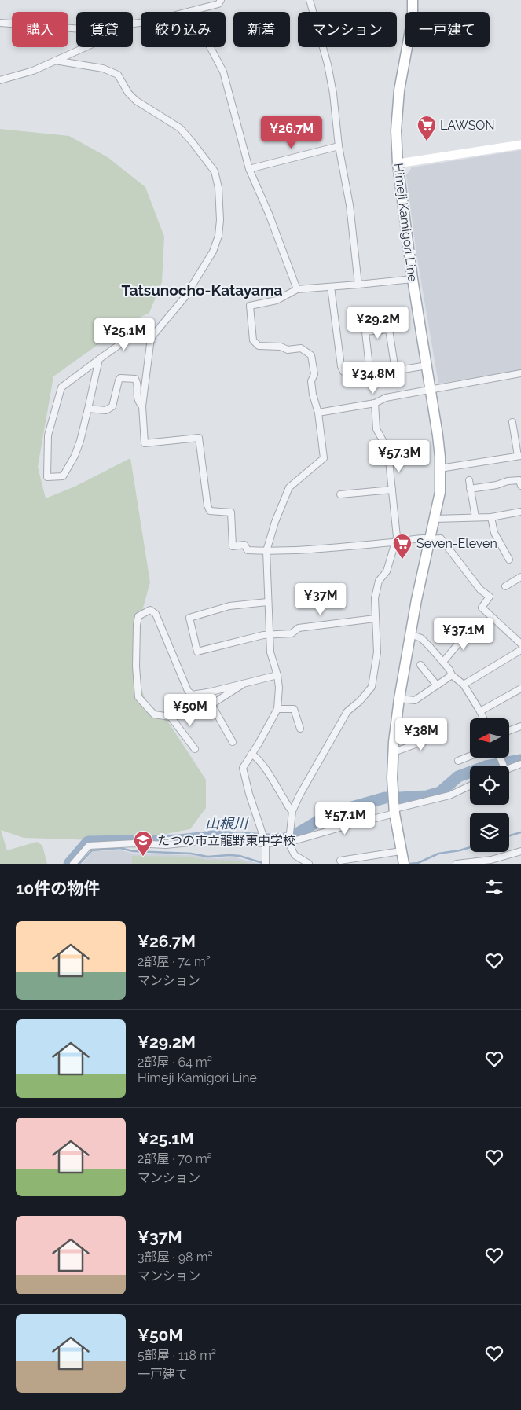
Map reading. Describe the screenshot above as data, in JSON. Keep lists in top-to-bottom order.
{
  "streets": {
    "main road": ["Himeji Kamigori Line"]
  },
  "districts": ["Tatsunocho-Katayama"],
  "water": ["山根川"],
  "places": {
    "supermarket": ["LAWSON", "Seven-Eleven"],
    "school or university": ["たつの市立龍野東中学校"]
  },
  "north": "left",
  "page": {
    "chip": [
      "購入",
      "賃貸",
      "絞り込み",
      "新着",
      "マンション",
      "一戸建て"
    ],
    "price": [
      "¥26.7M",
      "¥29.2M",
      "¥25.1M",
      "¥34.8M",
      "¥57.3M",
      "¥37M",
      "¥37.1M",
      "¥50M",
      "¥38M",
      "¥57.1M"
    ],
    "heading": "10件の物件",
    "list": [
      {
        "name": "¥26.7M",
        "note": "2部屋 · 74 m² · マンション"
      },
      {
        "name": "¥29.2M",
        "note": "2部屋 · 64 m² · Himeji Kamigori Line"
      },
      {
        "name": "¥25.1M",
        "note": "2部屋 · 70 m² · マンション"
      },
      {
        "name": "¥37M",
        "note": "3部屋 · 98 m² · マンション"
      },
      {
        "name": "¥50M",
        "note": "5部屋 · 118 m² · 一戸建て"
      }
    ]
  }
}
